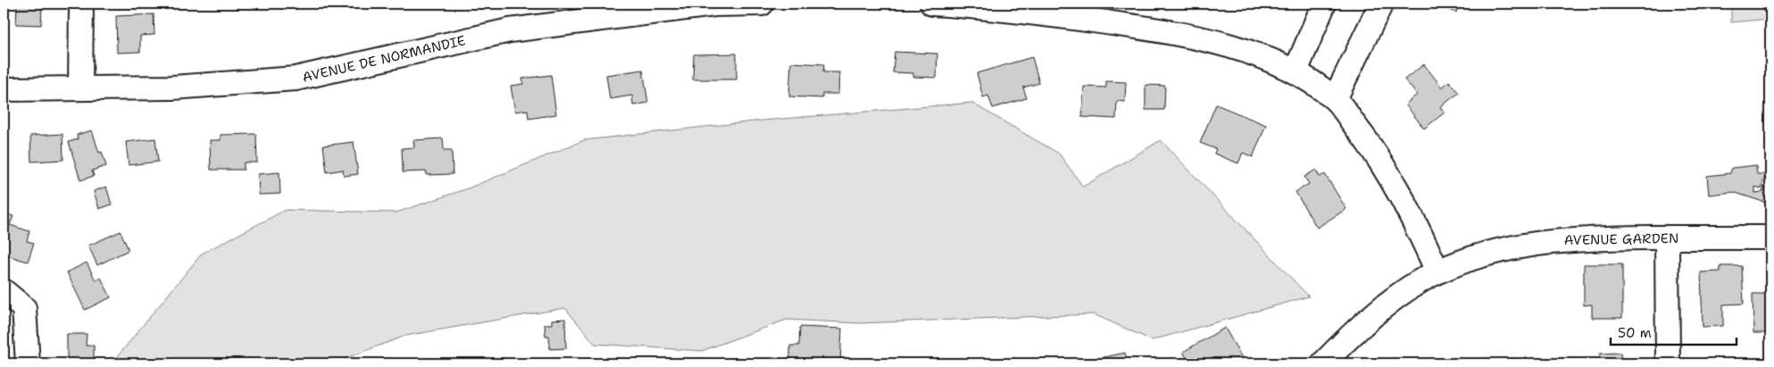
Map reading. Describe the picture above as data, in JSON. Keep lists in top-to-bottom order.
{
  "streets": {
    "street": ["AVENUE DE NORMANDIE", "AVENUE GARDEN"]
  },
  "scale_bar": "50 m"
}
